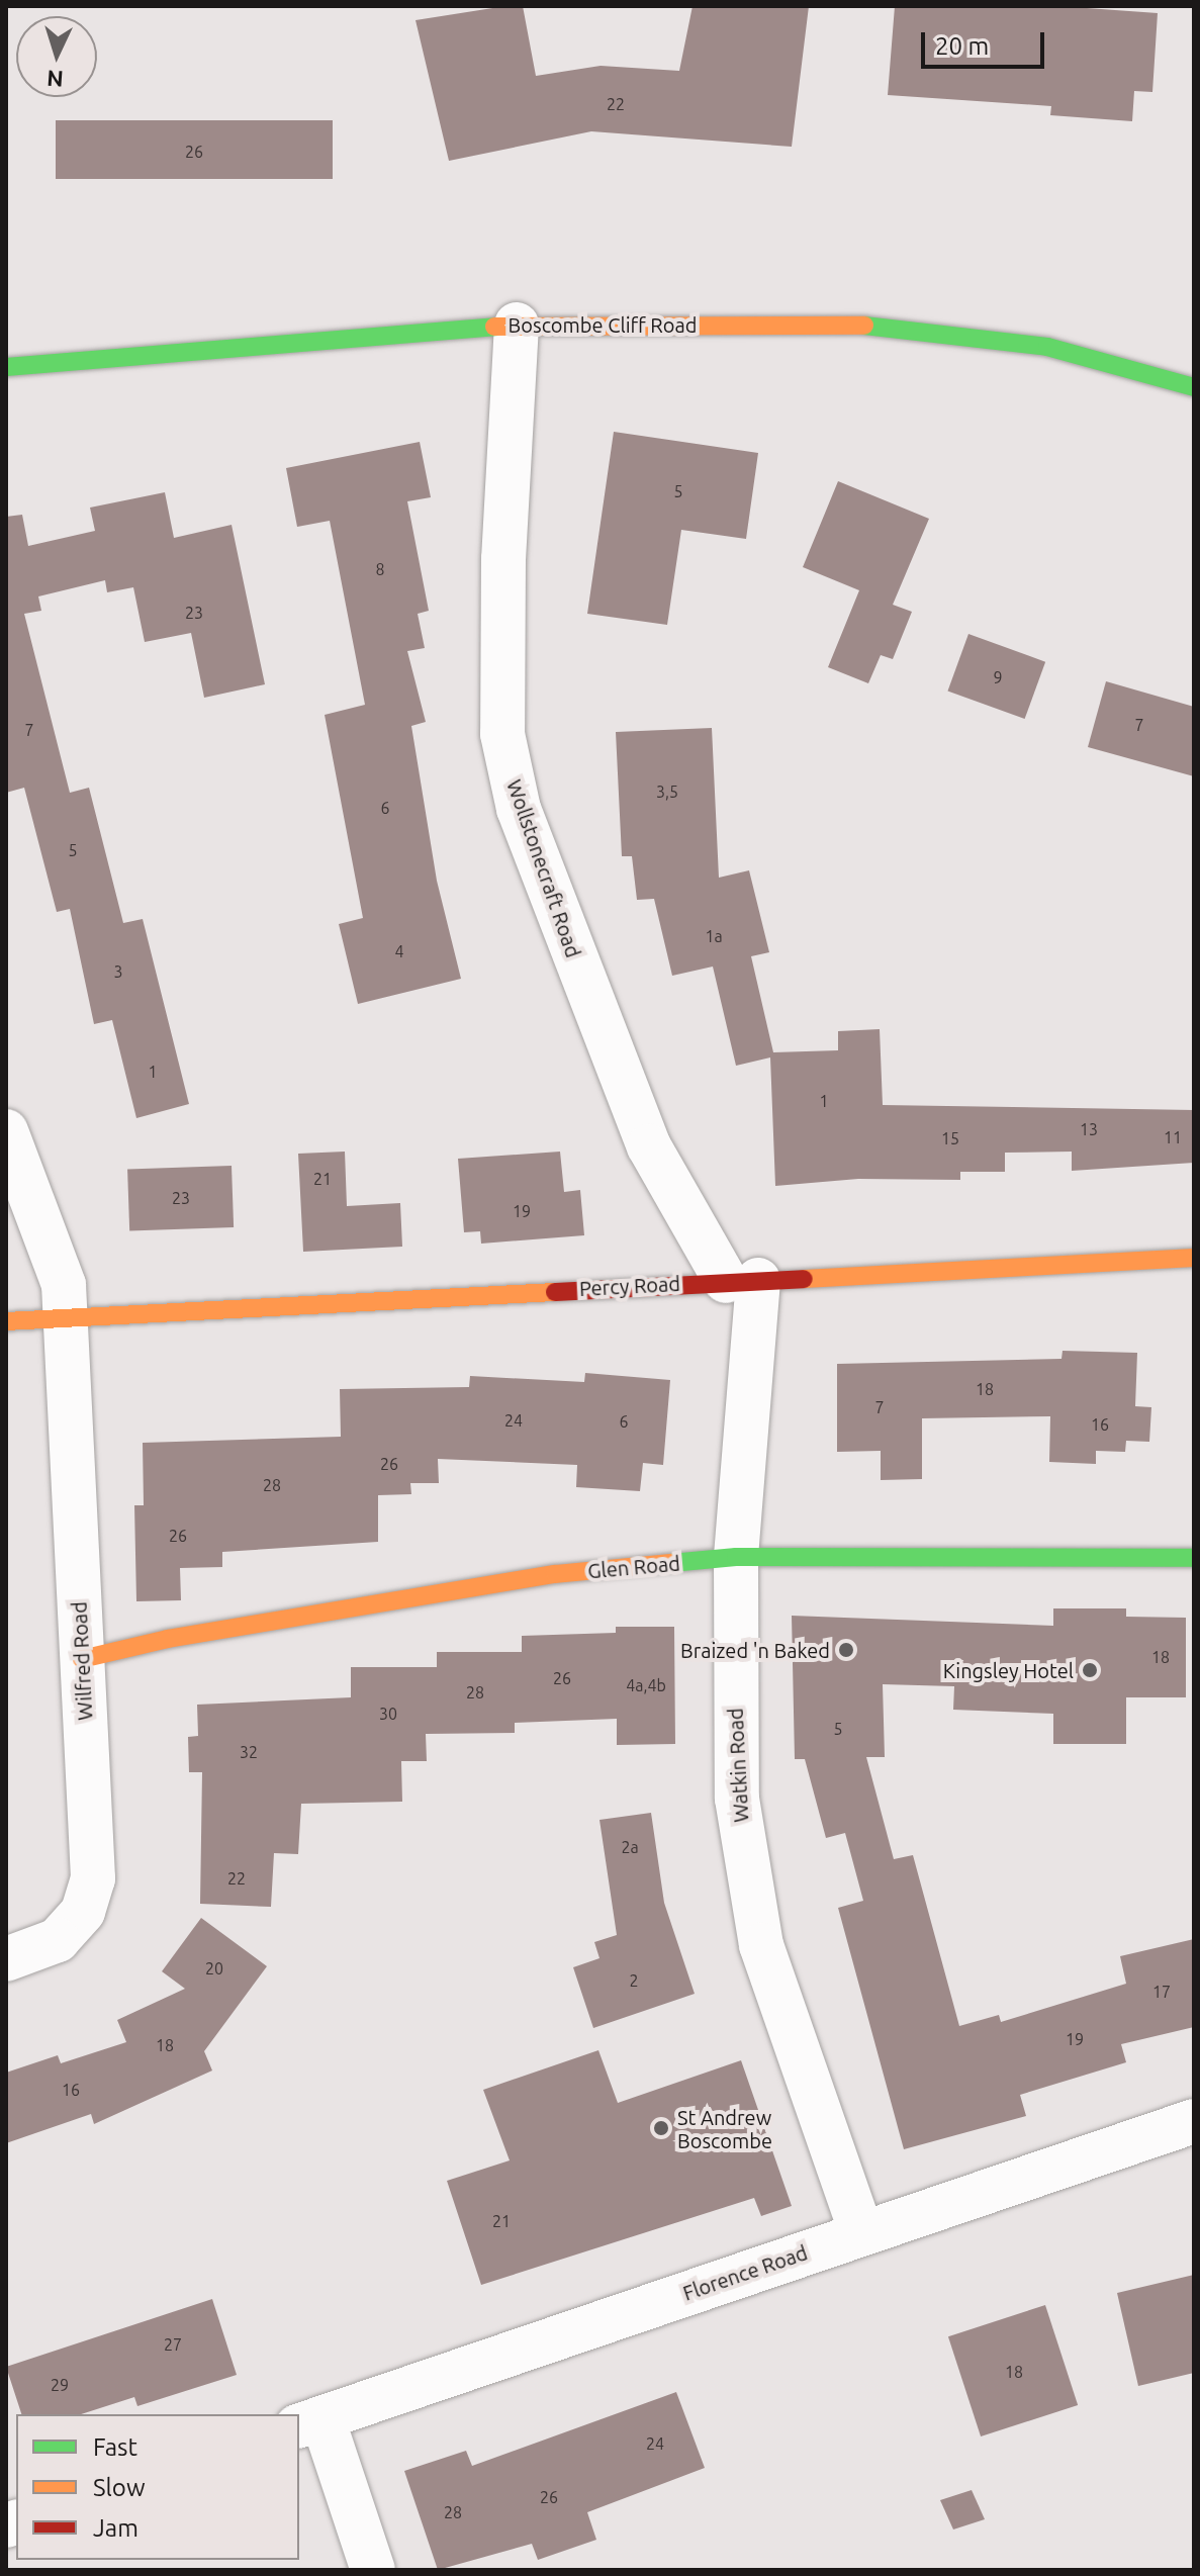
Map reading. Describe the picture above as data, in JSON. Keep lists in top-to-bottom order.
{
  "streets": {
    "street": [
      "Boscombe Cliff Road",
      "Wollstonecraft Road",
      "Percy Road",
      "Glen Road",
      "Wilfred Road",
      "Watkin Road",
      "Florence Road"
    ]
  },
  "crossings": [
    ["Boscombe Cliff Road", "Wollstonecraft Road"],
    ["Wollstonecraft Road", "Percy Road"],
    ["Wollstonecraft Road", "Watkin Road"],
    ["Percy Road", "Wilfred Road"],
    ["Percy Road", "Watkin Road"],
    ["Glen Road", "Wilfred Road"],
    ["Glen Road", "Watkin Road"],
    ["Watkin Road", "Florence Road"]
  ],
  "places": ["Braized 'n Baked", "Kingsley Hotel", "St Andrew Boscombe"],
  "house_numbers": [
    "22",
    "26",
    "5",
    "8",
    "23",
    "9",
    "7",
    "7",
    "3,5",
    "6",
    "5",
    "1a",
    "4",
    "3",
    "1",
    "1",
    "13",
    "11",
    "15",
    "21",
    "23",
    "19",
    "18",
    "7",
    "24",
    "6",
    "16",
    "26",
    "28",
    "26",
    "18",
    "26",
    "4a,4b",
    "28",
    "30",
    "5",
    "32",
    "2a",
    "22",
    "20",
    "2",
    "17",
    "19",
    "18",
    "16",
    "21",
    "27",
    "18",
    "29",
    "24",
    "26",
    "28"
  ],
  "legend": ["Fast", "Slow", "Jam"],
  "scale_bar": "20 m",
  "north": "bottom"
}
